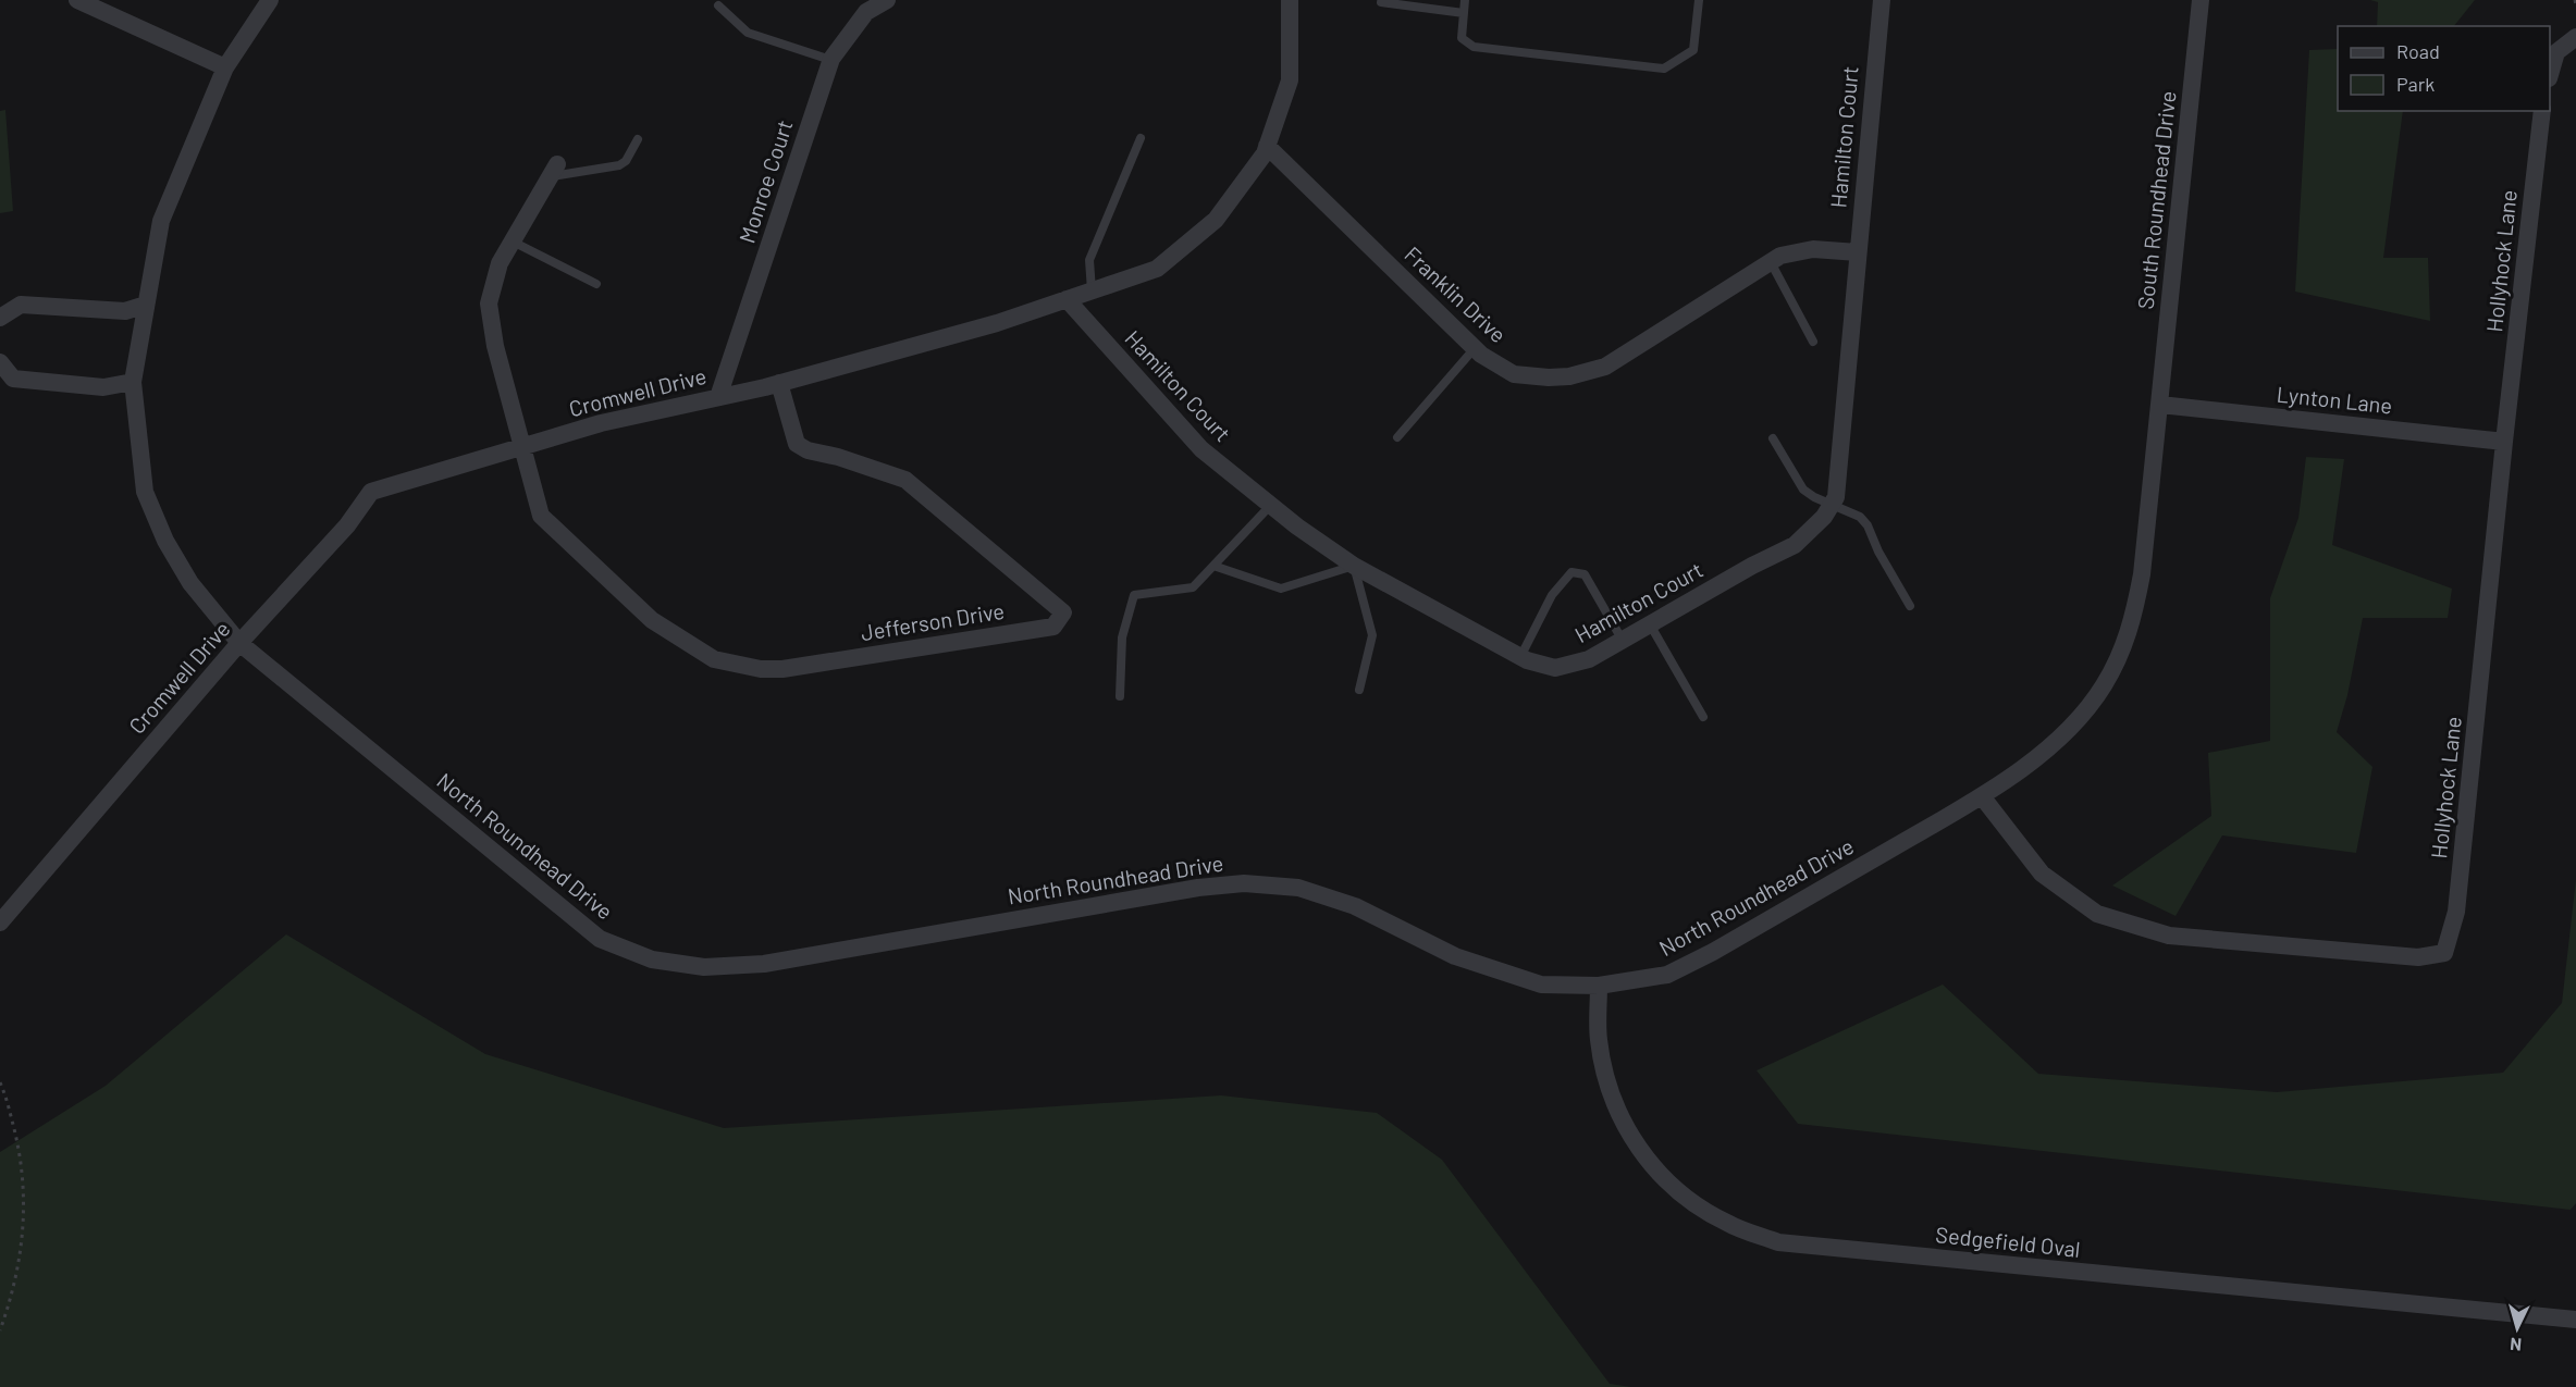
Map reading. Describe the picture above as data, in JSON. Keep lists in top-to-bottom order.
{
  "streets": {
    "street": [
      "Hamilton Court",
      "Monroe Court",
      "South Roundhead Drive",
      "Hollyhock Lane",
      "Franklin Drive",
      "Cromwell Drive",
      "Lynton Lane",
      "Jefferson Drive",
      "North Roundhead Drive",
      "Sedgefield Oval"
    ]
  },
  "crossings": [
    ["Hamilton Court", "Franklin Drive"],
    ["Hamilton Court", "Cromwell Drive"],
    ["Monroe Court", "Cromwell Drive"],
    ["South Roundhead Drive", "Lynton Lane"],
    ["South Roundhead Drive", "North Roundhead Drive"],
    ["Hollyhock Lane", "Lynton Lane"],
    ["Hollyhock Lane", "North Roundhead Drive"],
    ["Franklin Drive", "Cromwell Drive"],
    ["Cromwell Drive", "Jefferson Drive"],
    ["Cromwell Drive", "North Roundhead Drive"],
    ["Lynton Lane", "North Roundhead Drive"],
    ["North Roundhead Drive", "Sedgefield Oval"]
  ],
  "legend": ["Road", "Park"],
  "north": "bottom"
}
